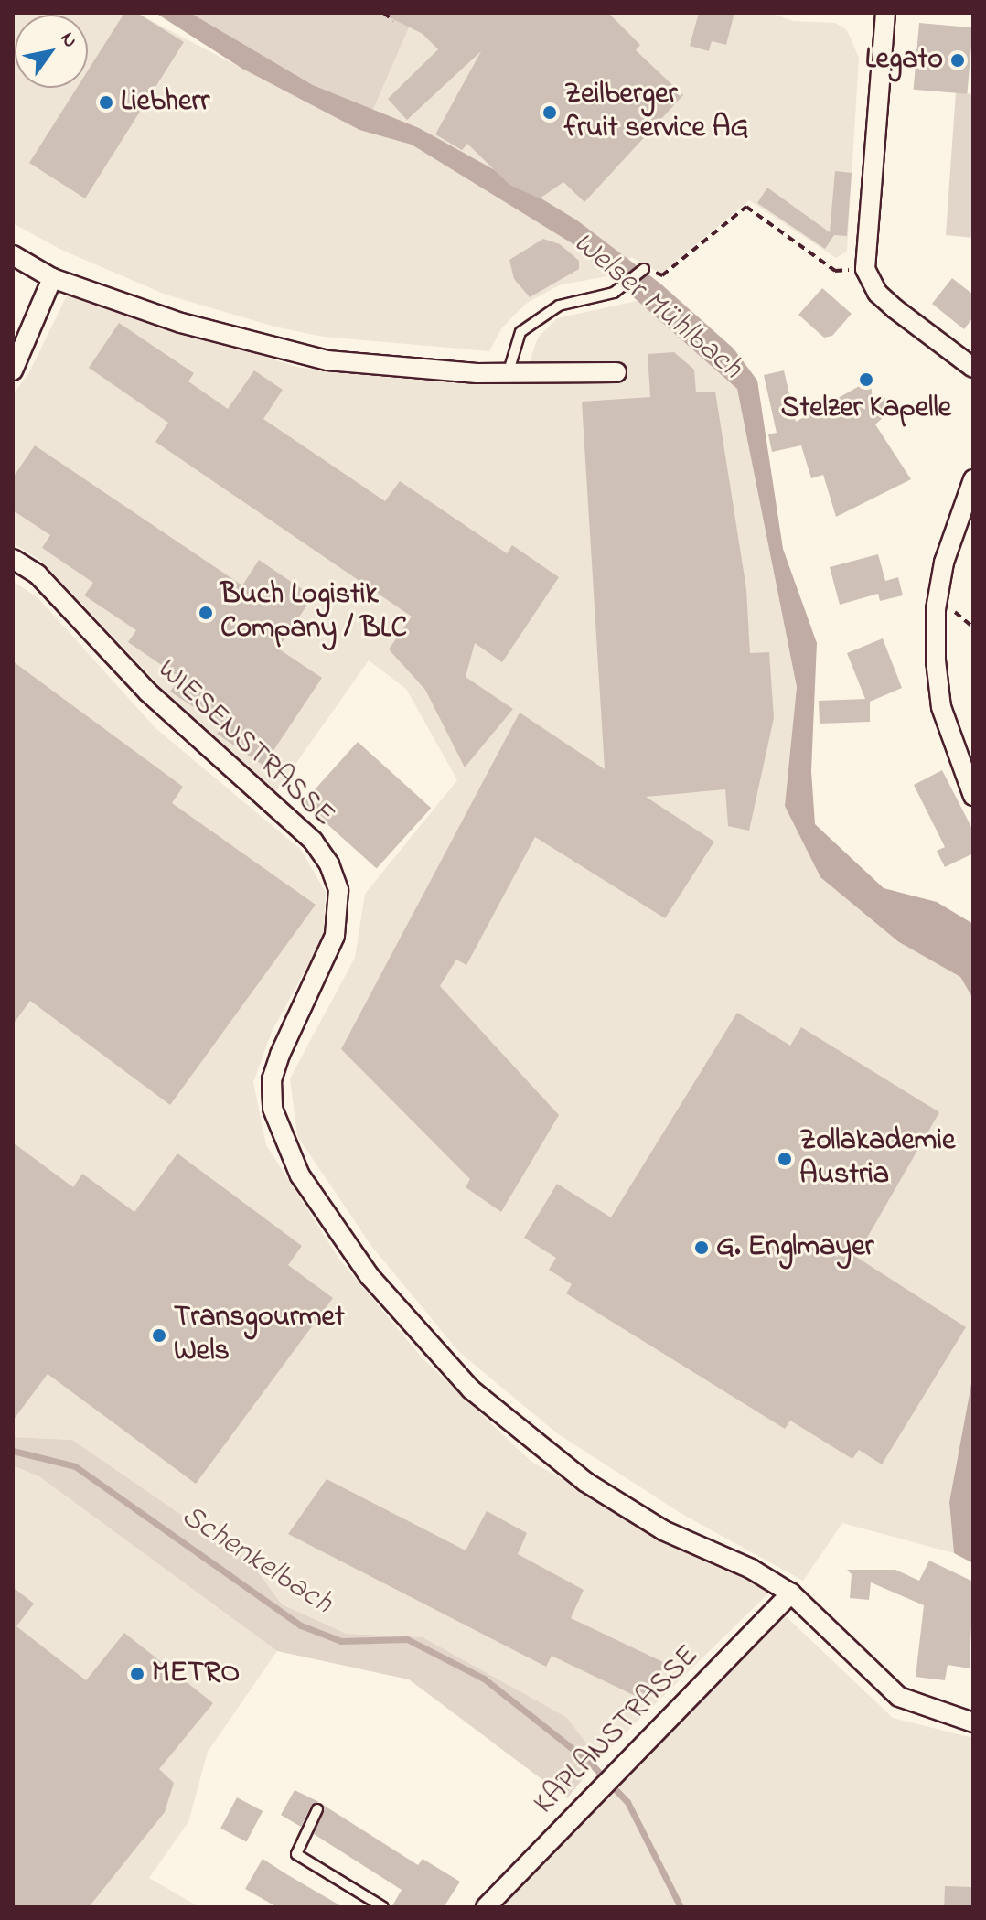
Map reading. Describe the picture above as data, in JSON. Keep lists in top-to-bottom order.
{
  "streets": {
    "street": ["WIESENSTRASSE", "KAPLANSTRASSE"]
  },
  "crossings": [
    ["WIESENSTRASSE", "KAPLANSTRASSE"]
  ],
  "water": ["Welser Mühlbach", "Schenkelbach"],
  "places": [
    "Legato",
    "Liebherr",
    "Zeilberger fruit service AG",
    "Stelzer Kapelle",
    "Buch Logistik Company / BLC",
    "Zollakademie Austria",
    "G. Englmayer",
    "Transgourmet Wels",
    "METRO"
  ],
  "north": "top right"
}
